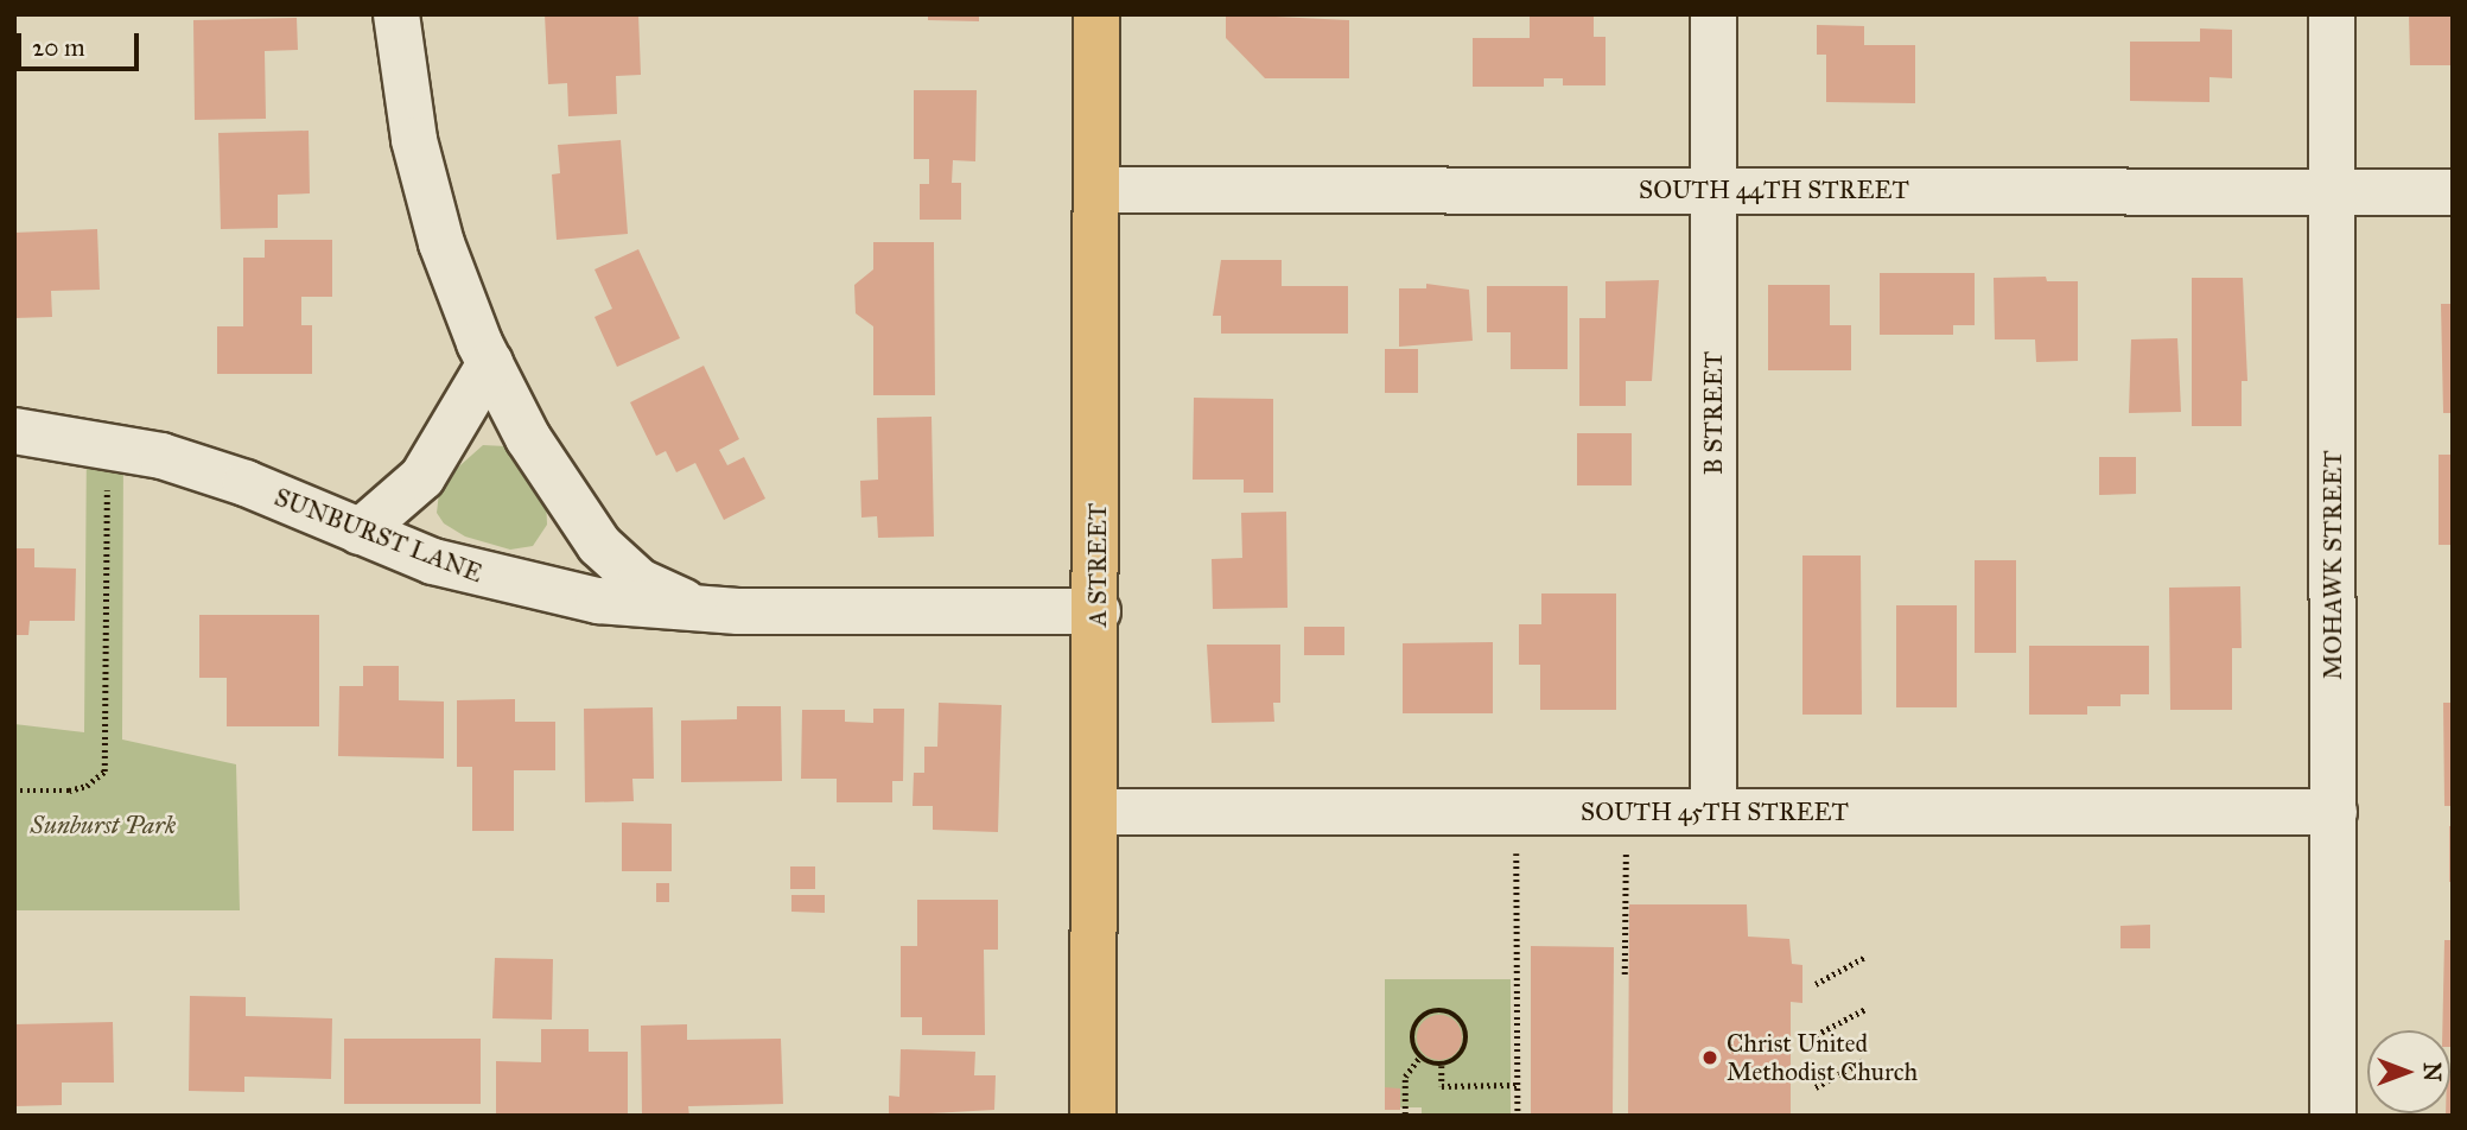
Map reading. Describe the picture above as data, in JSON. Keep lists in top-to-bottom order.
{
  "streets": {
    "main road": ["A STREET"],
    "street": [
      "SOUTH 44TH STREET",
      "B STREET",
      "SUNBURST LANE",
      "MOHAWK STREET",
      "SOUTH 45TH STREET"
    ]
  },
  "crossings": [
    ["SOUTH 44TH STREET", "B STREET"],
    ["SOUTH 44TH STREET", "A STREET"],
    ["SOUTH 44TH STREET", "MOHAWK STREET"],
    ["B STREET", "SOUTH 45TH STREET"],
    ["SUNBURST LANE", "A STREET"],
    ["A STREET", "SOUTH 45TH STREET"],
    ["MOHAWK STREET", "SOUTH 45TH STREET"]
  ],
  "parks": ["Sunburst Park"],
  "places": ["Christ United Methodist Church"],
  "scale_bar": "20 m",
  "north": "right"
}
